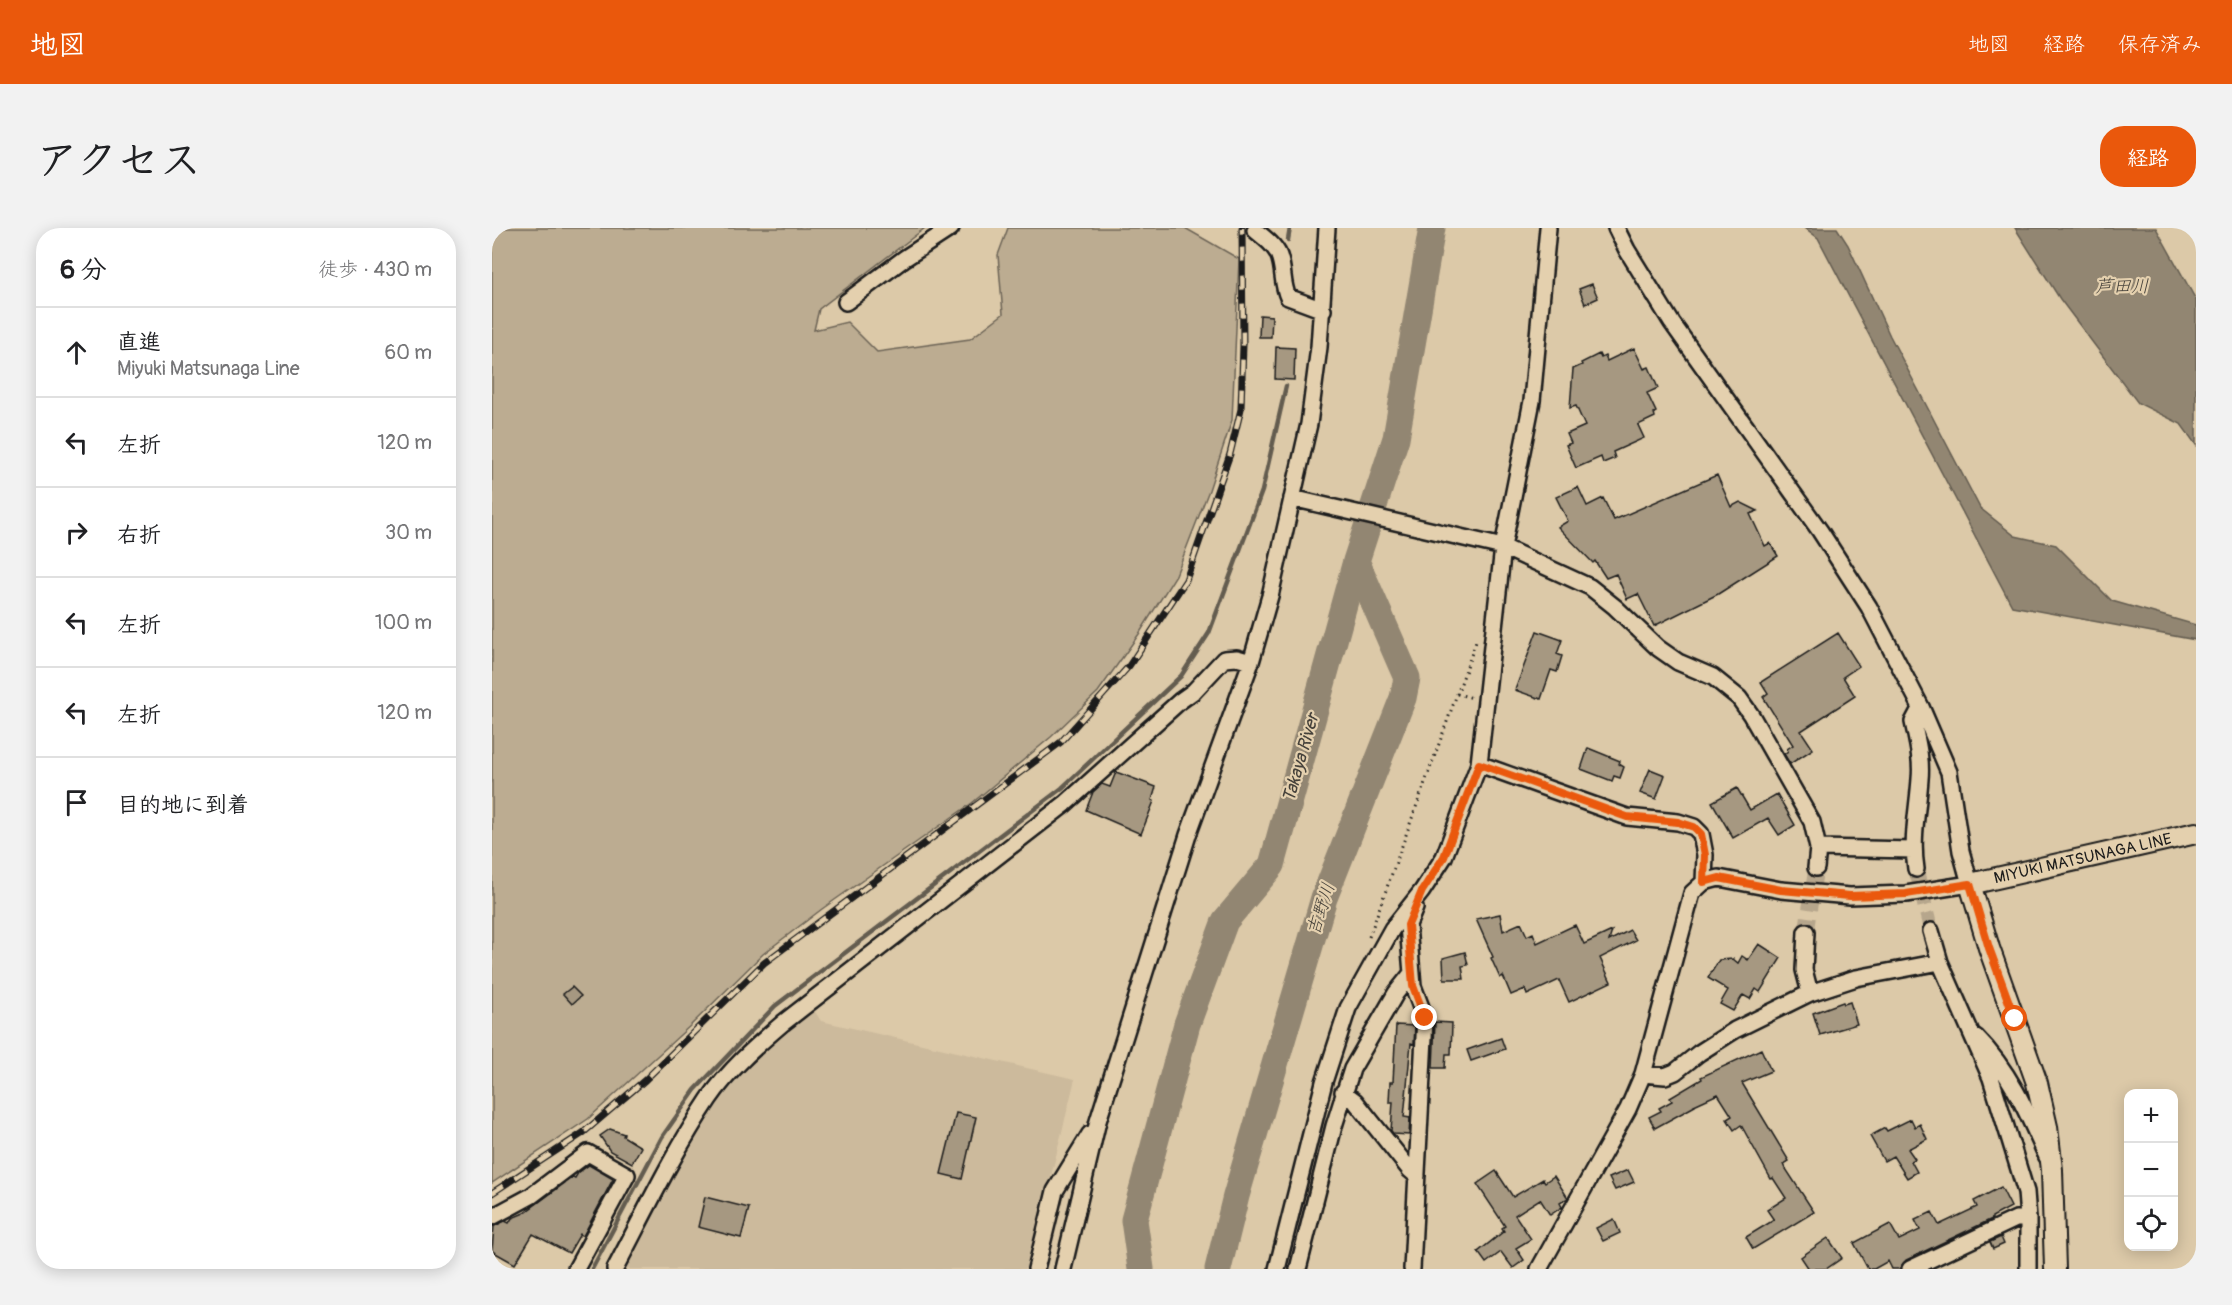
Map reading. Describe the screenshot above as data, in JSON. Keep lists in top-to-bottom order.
{
  "streets": {
    "main road": ["MIYUKI MATSUNAGA LINE"]
  },
  "water": ["芦田川", "Takaya River", "吉野川"],
  "page": {
    "header": "地図",
    "nav": ["地図", "経路", "保存済み"],
    "title": "アクセス",
    "buttons": "経路",
    "heading": ["6 分", "徒歩 · 430 m"],
    "list": [
      ["直進", "Miyuki Matsunaga Line", "60 m"],
      ["左折", "120 m"],
      ["右折", "30 m"],
      ["左折", "100 m"],
      ["左折", "120 m"],
      "目的地に到着"
    ],
    "map_buttons": ["+", "−"]
  }
}
